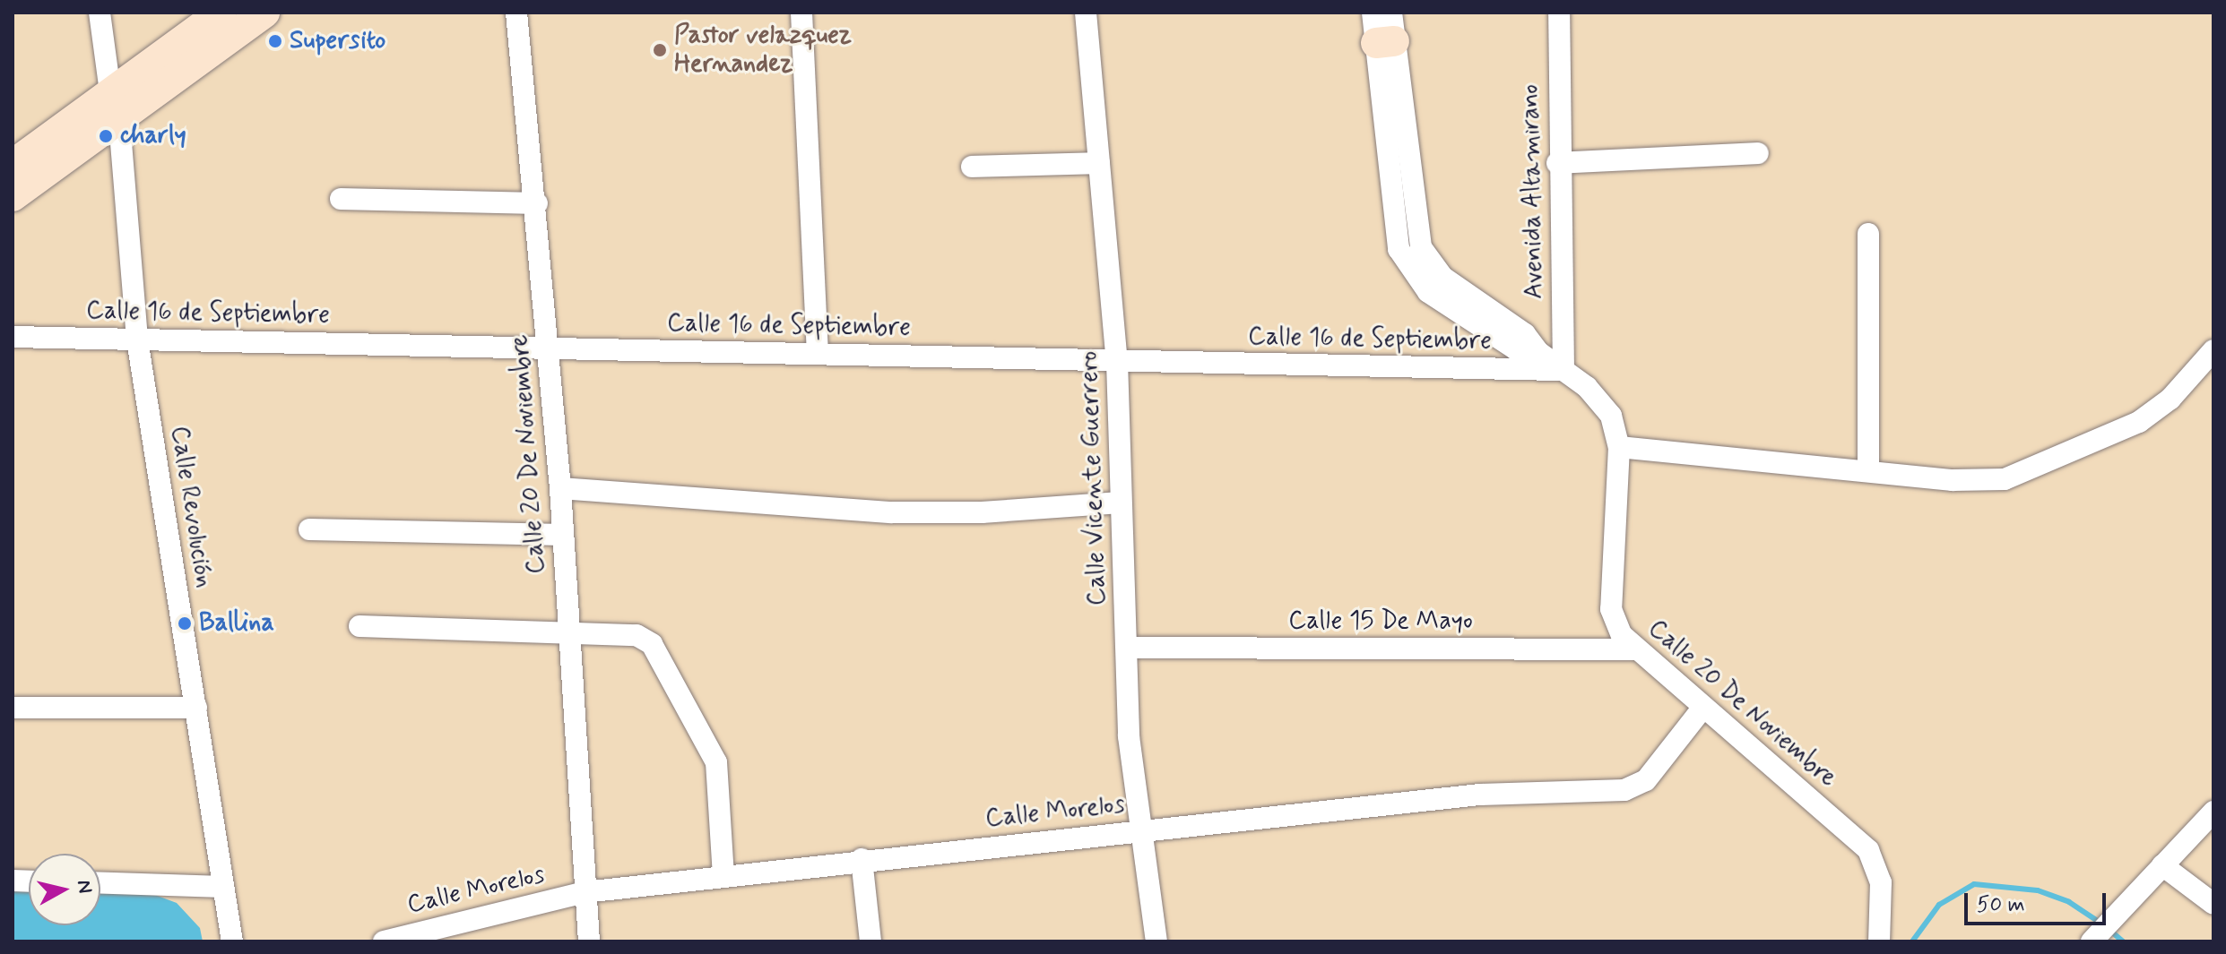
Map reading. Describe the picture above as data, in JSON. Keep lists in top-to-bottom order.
{
  "streets": {
    "street": [
      "Avenida Altamirano",
      "Calle 16 de Septiembre",
      "Calle 20 De Noviembre",
      "Calle Vicente Guerrero",
      "Calle Revolución",
      "Calle 15 De Mayo",
      "Calle Morelos"
    ]
  },
  "crossings": [
    ["Avenida Altamirano", "Calle 16 de Septiembre"],
    ["Avenida Altamirano", "Calle 20 De Noviembre"],
    ["Calle 16 de Septiembre", "Calle 20 De Noviembre"],
    ["Calle 16 de Septiembre", "Calle Vicente Guerrero"],
    ["Calle 16 de Septiembre", "Calle Revolución"],
    ["Calle 20 De Noviembre", "Calle 15 De Mayo"],
    ["Calle 20 De Noviembre", "Calle Morelos"],
    ["Calle Vicente Guerrero", "Calle 15 De Mayo"],
    ["Calle Vicente Guerrero", "Calle Morelos"]
  ],
  "places": [
    "Supersito",
    "Pastor velazquez Hernandez",
    "charly",
    "Ballina"
  ],
  "scale_bar": "50 m",
  "north": "right"
}
